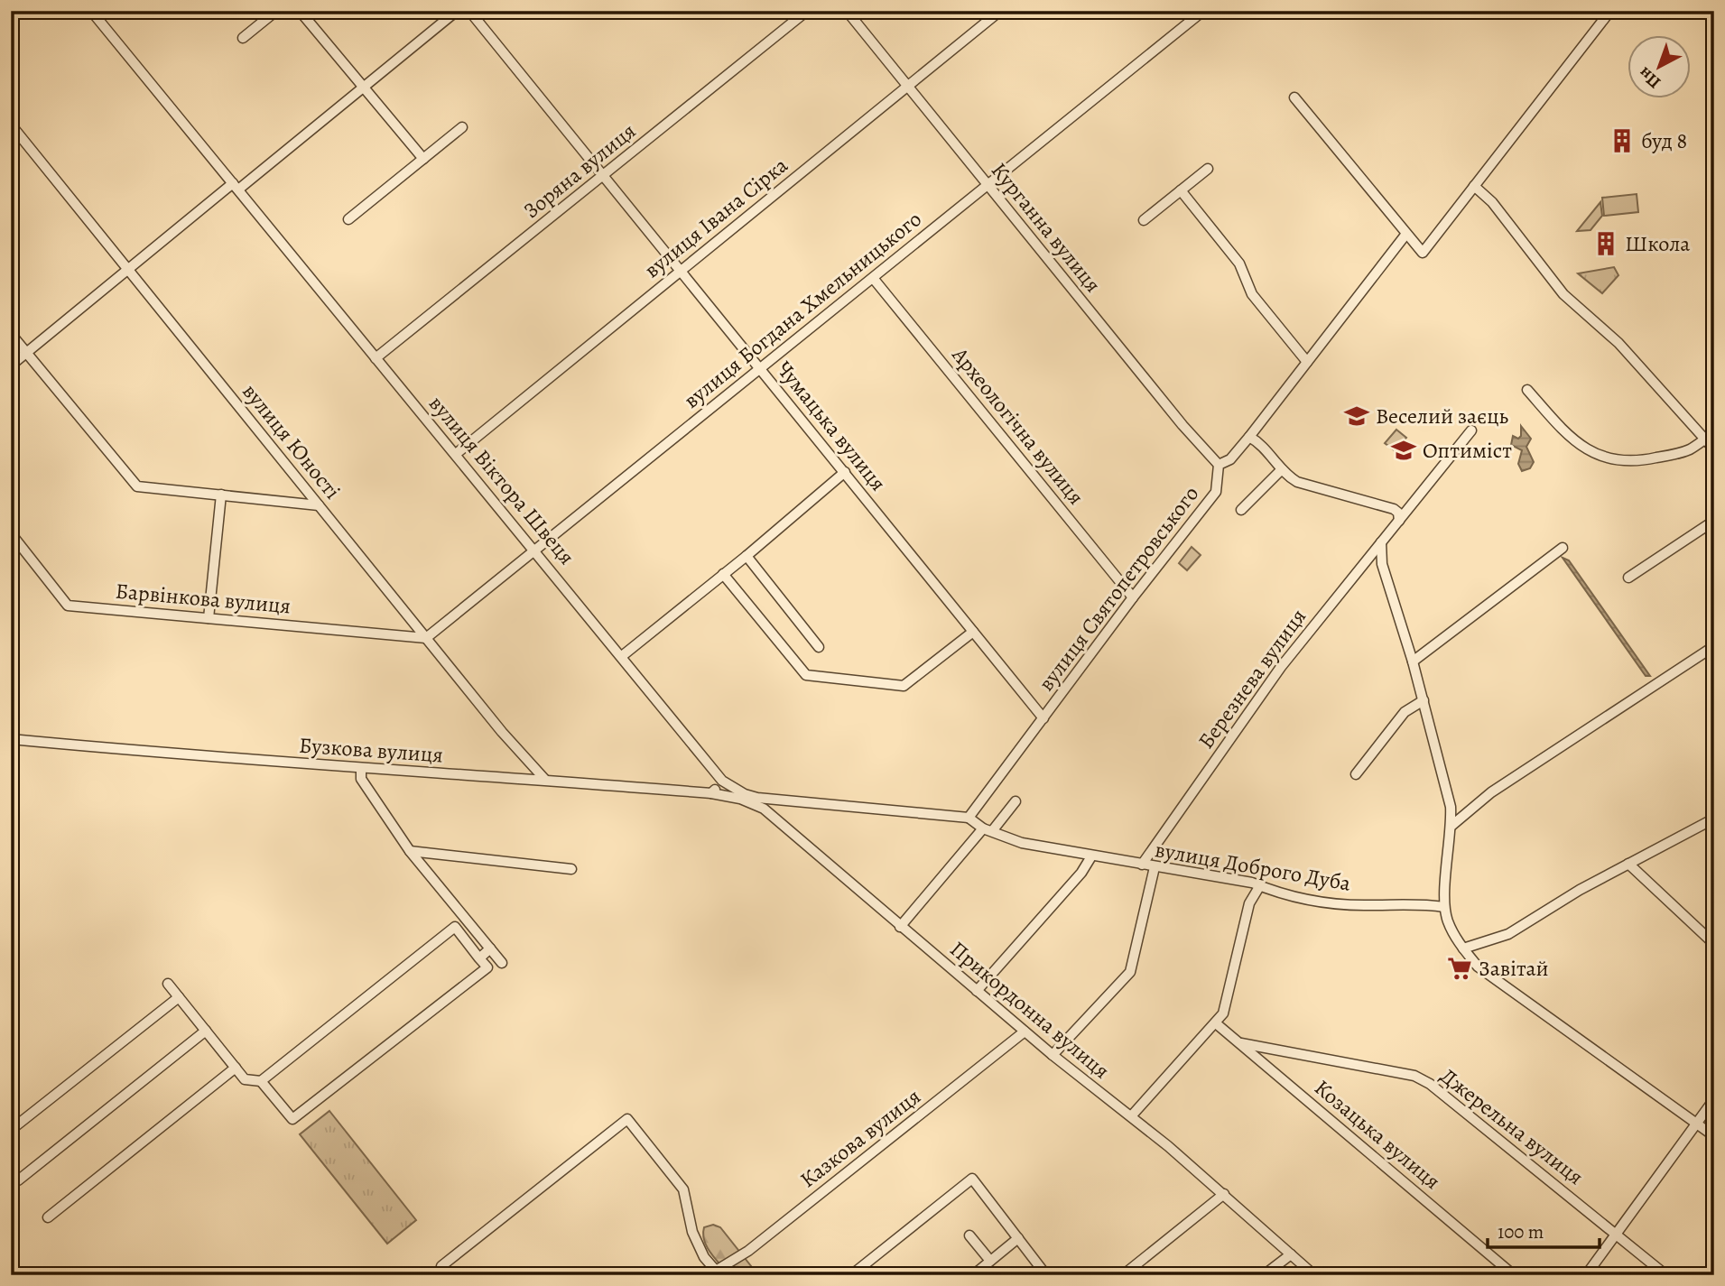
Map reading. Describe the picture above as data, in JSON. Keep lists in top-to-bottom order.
{
  "streets": {
    "street": [
      "Зоряна вулиця",
      "вулиця Івана Сірка",
      "Курганна вулиця",
      "вулиця Богдана Хмельницького",
      "Чумацька вулиця",
      "Археологічна вулиця",
      "вулиця Юності",
      "вулиця Віктора Швеця",
      "вулиця Святопетровського",
      "Барвінкова вулиця",
      "Березнева вулиця",
      "Бузкова вулиця",
      "вулиця Доброго Дуба",
      "Прикордонна вулиця",
      "Джерельна вулиця",
      "Козацька вулиця",
      "Казкова вулиця"
    ]
  },
  "crossings": [
    ["Зоряна вулиця", "Чумацька вулиця"],
    ["Зоряна вулиця", "вулиця Віктора Швеця"],
    ["вулиця Івана Сірка", "Курганна вулиця"],
    ["вулиця Івана Сірка", "Чумацька вулиця"],
    ["вулиця Івана Сірка", "вулиця Віктора Швеця"],
    ["Курганна вулиця", "вулиця Богдана Хмельницького"],
    ["Курганна вулиця", "вулиця Святопетровського"],
    ["вулиця Богдана Хмельницького", "Чумацька вулиця"],
    ["вулиця Богдана Хмельницького", "Археологічна вулиця"],
    ["вулиця Богдана Хмельницького", "вулиця Юності"],
    ["вулиця Богдана Хмельницького", "вулиця Віктора Швеця"],
    ["вулиця Богдана Хмельницького", "Барвінкова вулиця"],
    ["Чумацька вулиця", "вулиця Святопетровського"],
    ["Археологічна вулиця", "вулиця Святопетровського"],
    ["вулиця Юності", "Барвінкова вулиця"],
    ["вулиця Юності", "Бузкова вулиця"],
    ["вулиця Віктора Швеця", "вулиця Святопетровського"],
    ["вулиця Віктора Швеця", "вулиця Доброго Дуба"],
    ["вулиця Святопетровського", "вулиця Доброго Дуба"],
    ["Березнева вулиця", "вулиця Доброго Дуба"],
    ["Бузкова вулиця", "Прикордонна вулиця"],
    ["Прикордонна вулиця", "Казкова вулиця"],
    ["Джерельна вулиця", "Козацька вулиця"]
  ],
  "places": {
    "building": ["буд 8", "Школа"],
    "school or university": ["Веселий заєць", "Оптиміст"],
    "supermarket": ["Завітай"]
  },
  "scale_bar": "100 m",
  "north": "bottom left"
}
